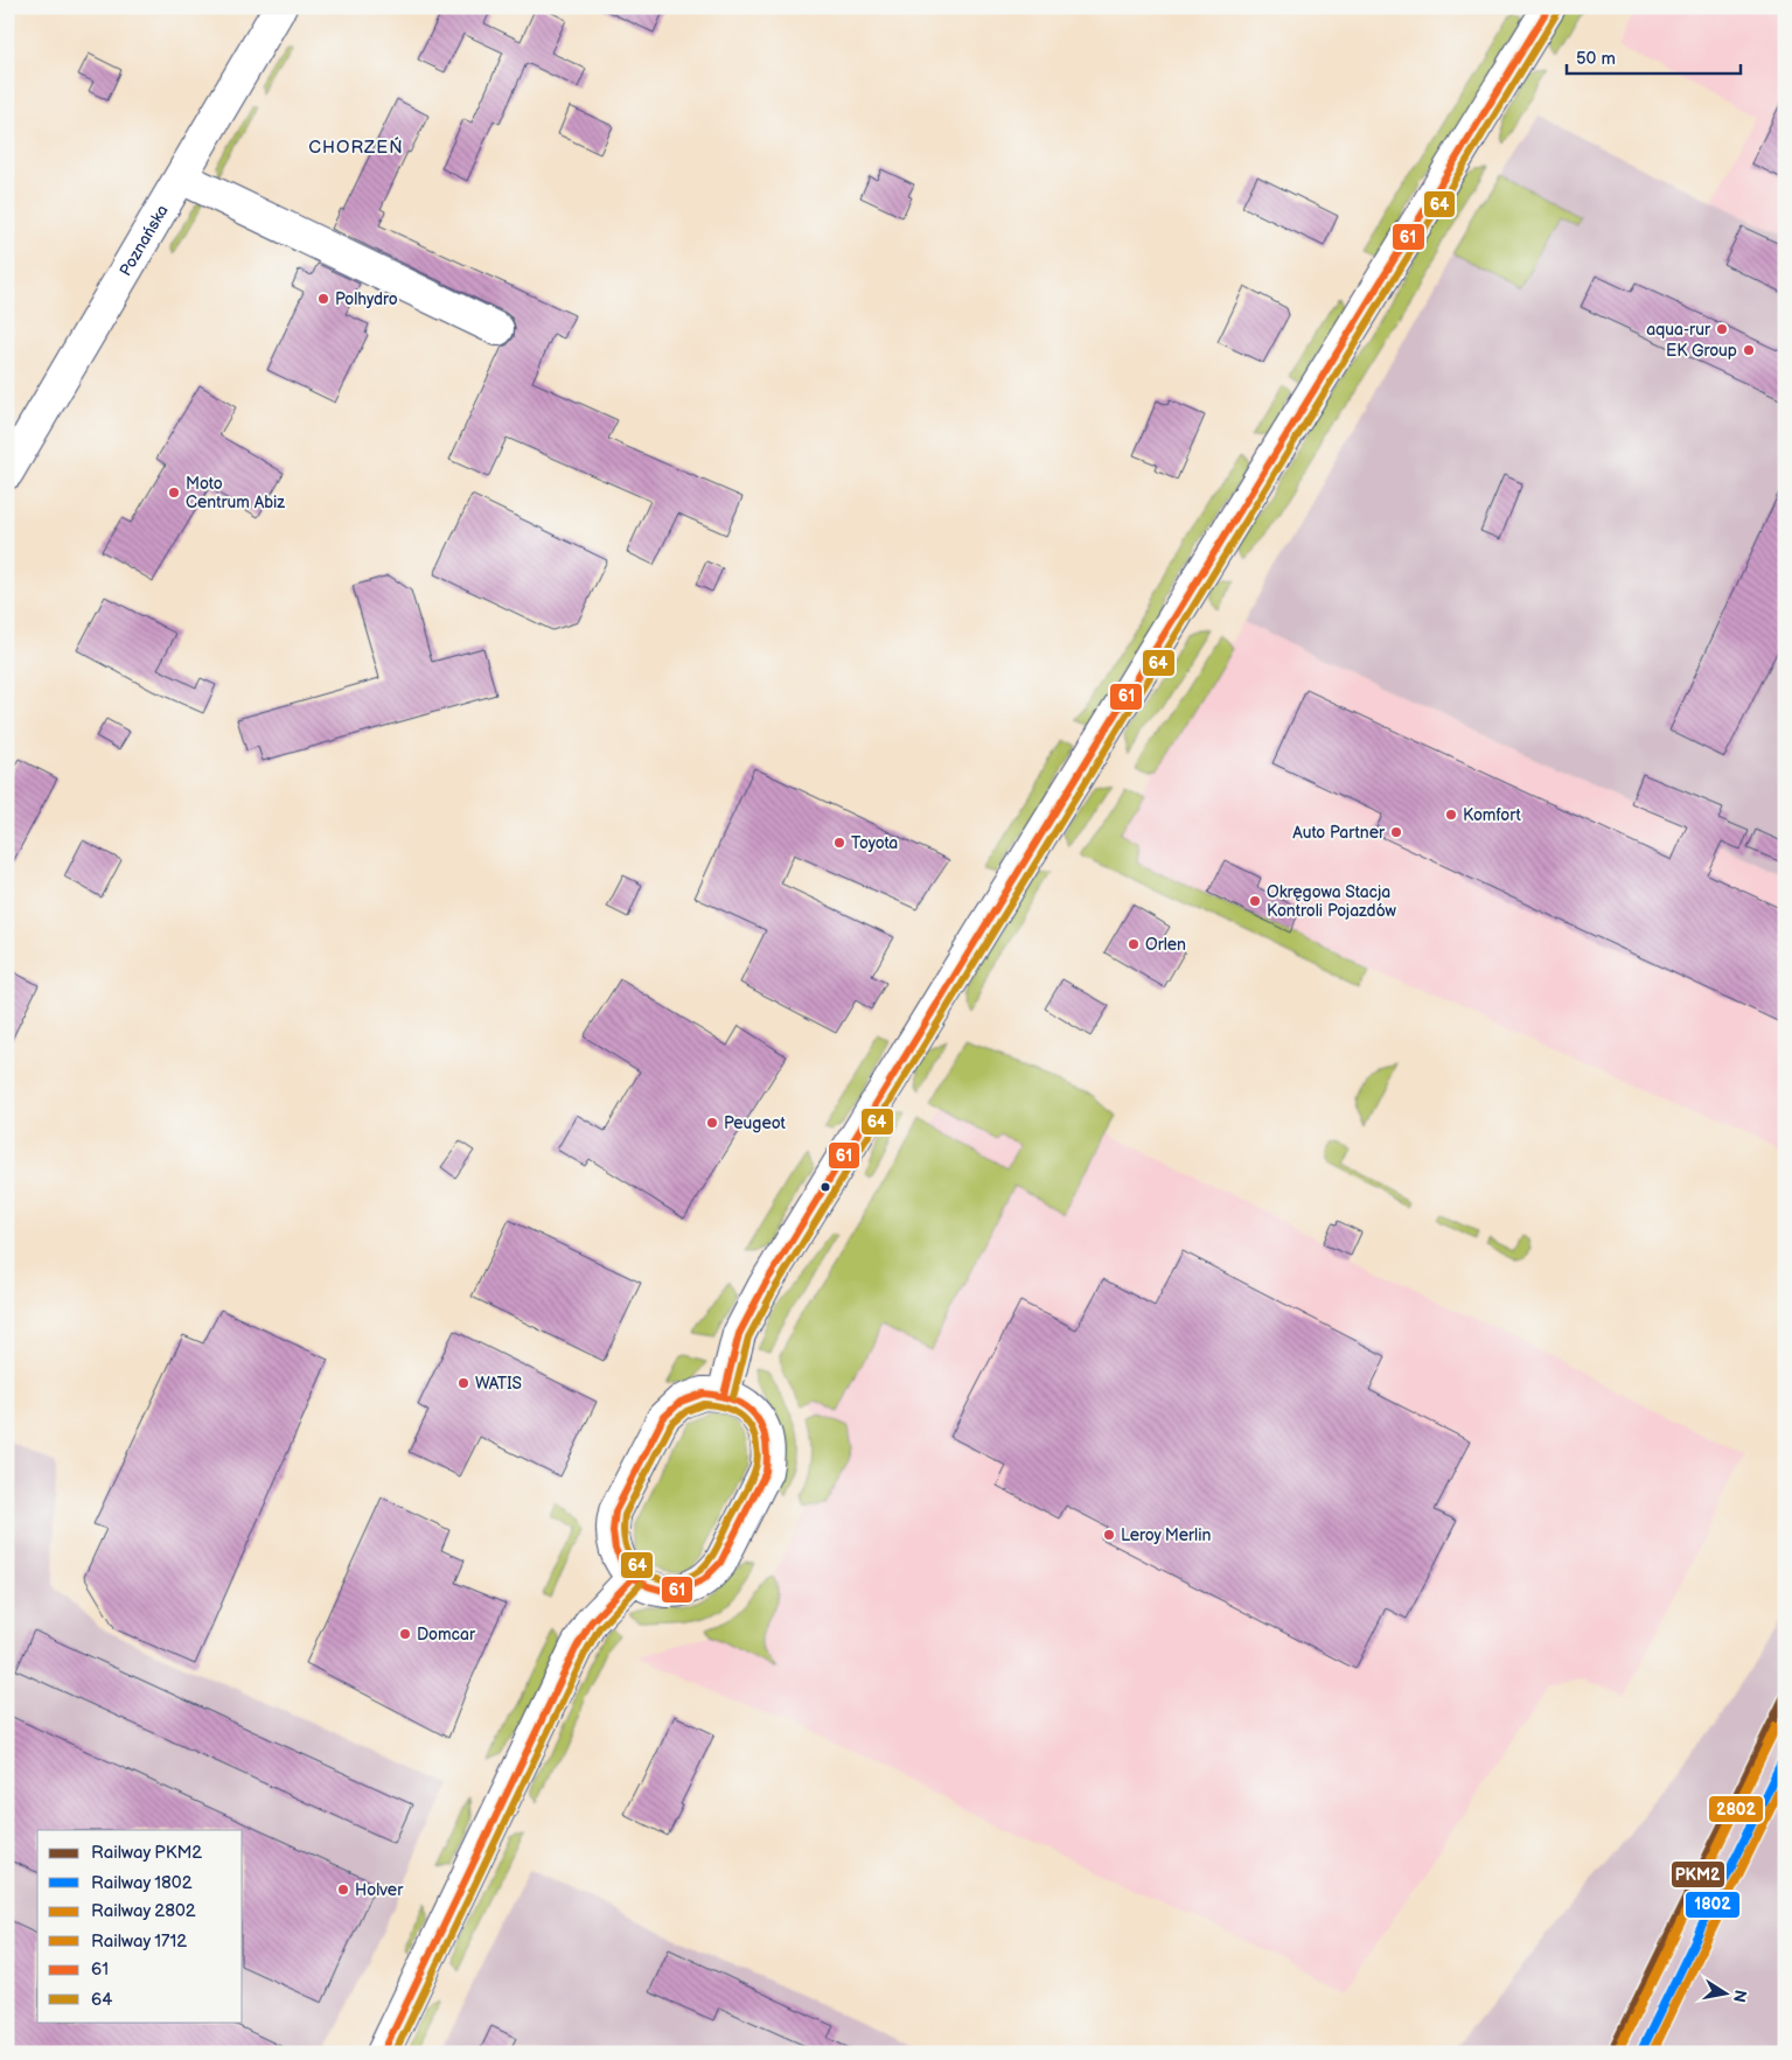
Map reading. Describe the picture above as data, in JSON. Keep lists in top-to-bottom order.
{
  "streets": {
    "street": ["Poznańska"]
  },
  "districts": ["CHORZEŃ"],
  "places": [
    "Polhydro",
    "aqua-rur",
    "EK Group",
    "Moto Centrum Abiz",
    "Komfort",
    "Auto Partner",
    "Toyota",
    "Okręgowa Stacja Kontroli Pojazdów",
    "Orlen",
    "Peugeot",
    "WATIS",
    "Leroy Merlin",
    "Domcar",
    "Holver"
  ],
  "lines": [
    "transit line 61",
    "transit line 64",
    "rail line PKM2",
    "rail line 2802",
    "rail line 1802",
    "rail line 1712"
  ],
  "legend": [
    "Railway PKM2",
    "Railway 1802",
    "Railway 2802",
    "Railway 1712",
    "61",
    "64"
  ],
  "scale_bar": "50 m",
  "north": "right"
}
